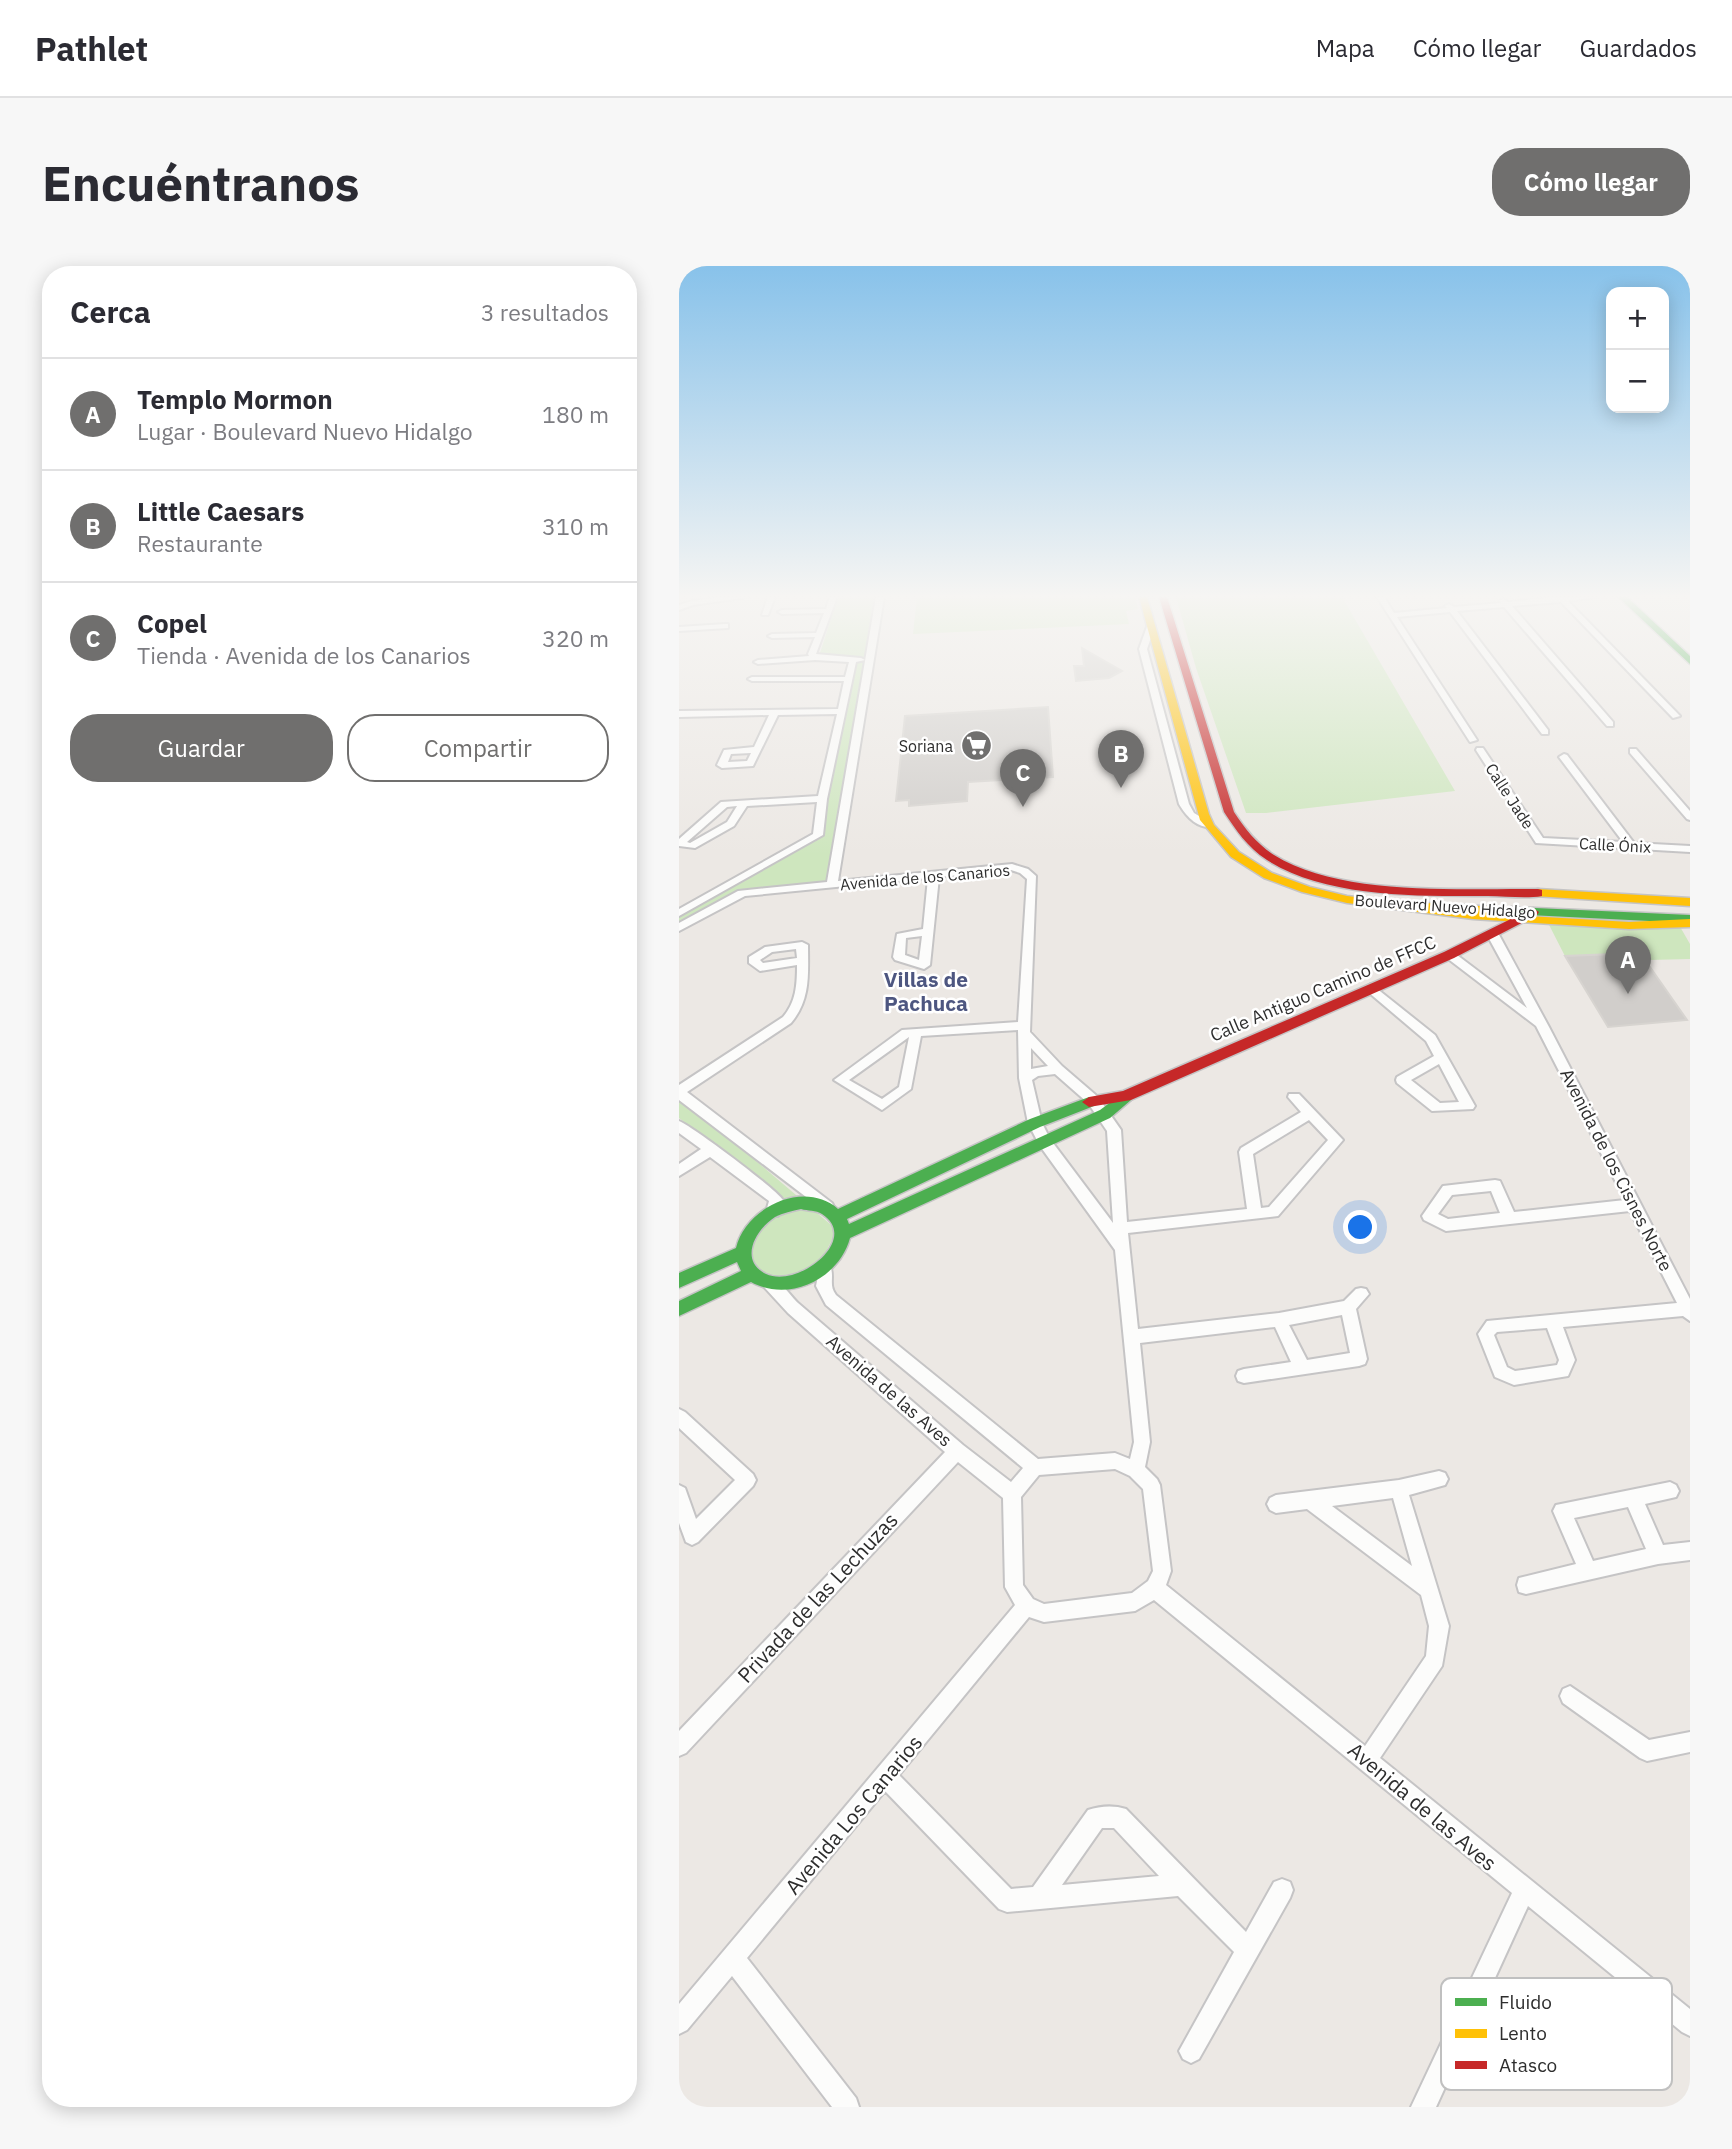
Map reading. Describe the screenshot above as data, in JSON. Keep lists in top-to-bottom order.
{
  "streets": {
    "main road": ["Boulevard Nuevo Hidalgo", "Calle Antiguo Camino de FFCC"],
    "street": [
      "Calle Jade",
      "Calle Ónix",
      "Avenida de los Canarios",
      "Avenida de los Cisnes Norte",
      "Avenida de las Aves",
      "Privada de las Lechuzas",
      "Avenida Los Canarios"
    ]
  },
  "crossings": [
    ["Calle Jade", "Calle Ónix"],
    ["Avenida de los Canarios", "Calle Antiguo Camino de FFCC"],
    ["Avenida de los Canarios", "Avenida de las Aves"],
    ["Avenida de los Canarios", "Avenida Los Canarios"],
    ["Boulevard Nuevo Hidalgo", "Calle Antiguo Camino de FFCC"],
    ["Calle Antiguo Camino de FFCC", "Avenida de los Cisnes Norte"],
    ["Calle Antiguo Camino de FFCC", "Avenida de las Aves"],
    ["Avenida de las Aves", "Privada de las Lechuzas"],
    ["Avenida de las Aves", "Avenida Los Canarios"]
  ],
  "districts": ["Villas de Pachuca"],
  "places": {
    "supermarket": ["Soriana"]
  },
  "legend": ["Fluido", "Lento", "Atasco"],
  "page": {
    "header": "Pathlet",
    "nav": ["Mapa", "Cómo llegar", "Guardados"],
    "buttons": [
      "Cómo llegar",
      ["Guardar", "Compartir"]
    ],
    "title": "Encuéntranos",
    "heading": ["Cerca", "3 resultados"],
    "map_buttons": ["+", "−"],
    "list": [
      {
        "mark": "A",
        "name": "Templo Mormon",
        "note": "Lugar · Boulevard Nuevo Hidalgo",
        "value": "180 m"
      },
      {
        "mark": "B",
        "name": "Little Caesars",
        "note": "Restaurante",
        "value": "310 m"
      },
      {
        "mark": "C",
        "name": "Copel",
        "note": "Tienda · Avenida de los Canarios",
        "value": "320 m"
      }
    ],
    "pins": ["B", "C", "A"]
  }
}
